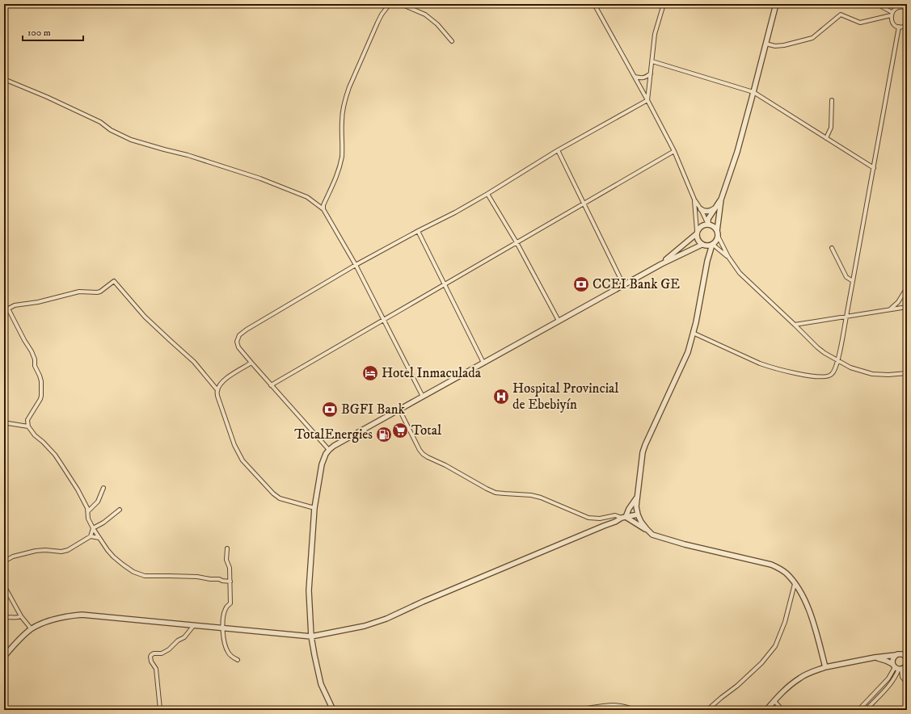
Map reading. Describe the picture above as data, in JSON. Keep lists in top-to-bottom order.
{
  "places": {
    "bank": ["CCEI Bank GE", "BGFI Bank"],
    "hotel": ["Hotel Inmaculada"],
    "hospital": ["Hospital Provincial de Ebebiyín"],
    "supermarket": ["Total"],
    "fuel station": ["TotalEnergies"]
  },
  "scale_bar": "100 m"
}
